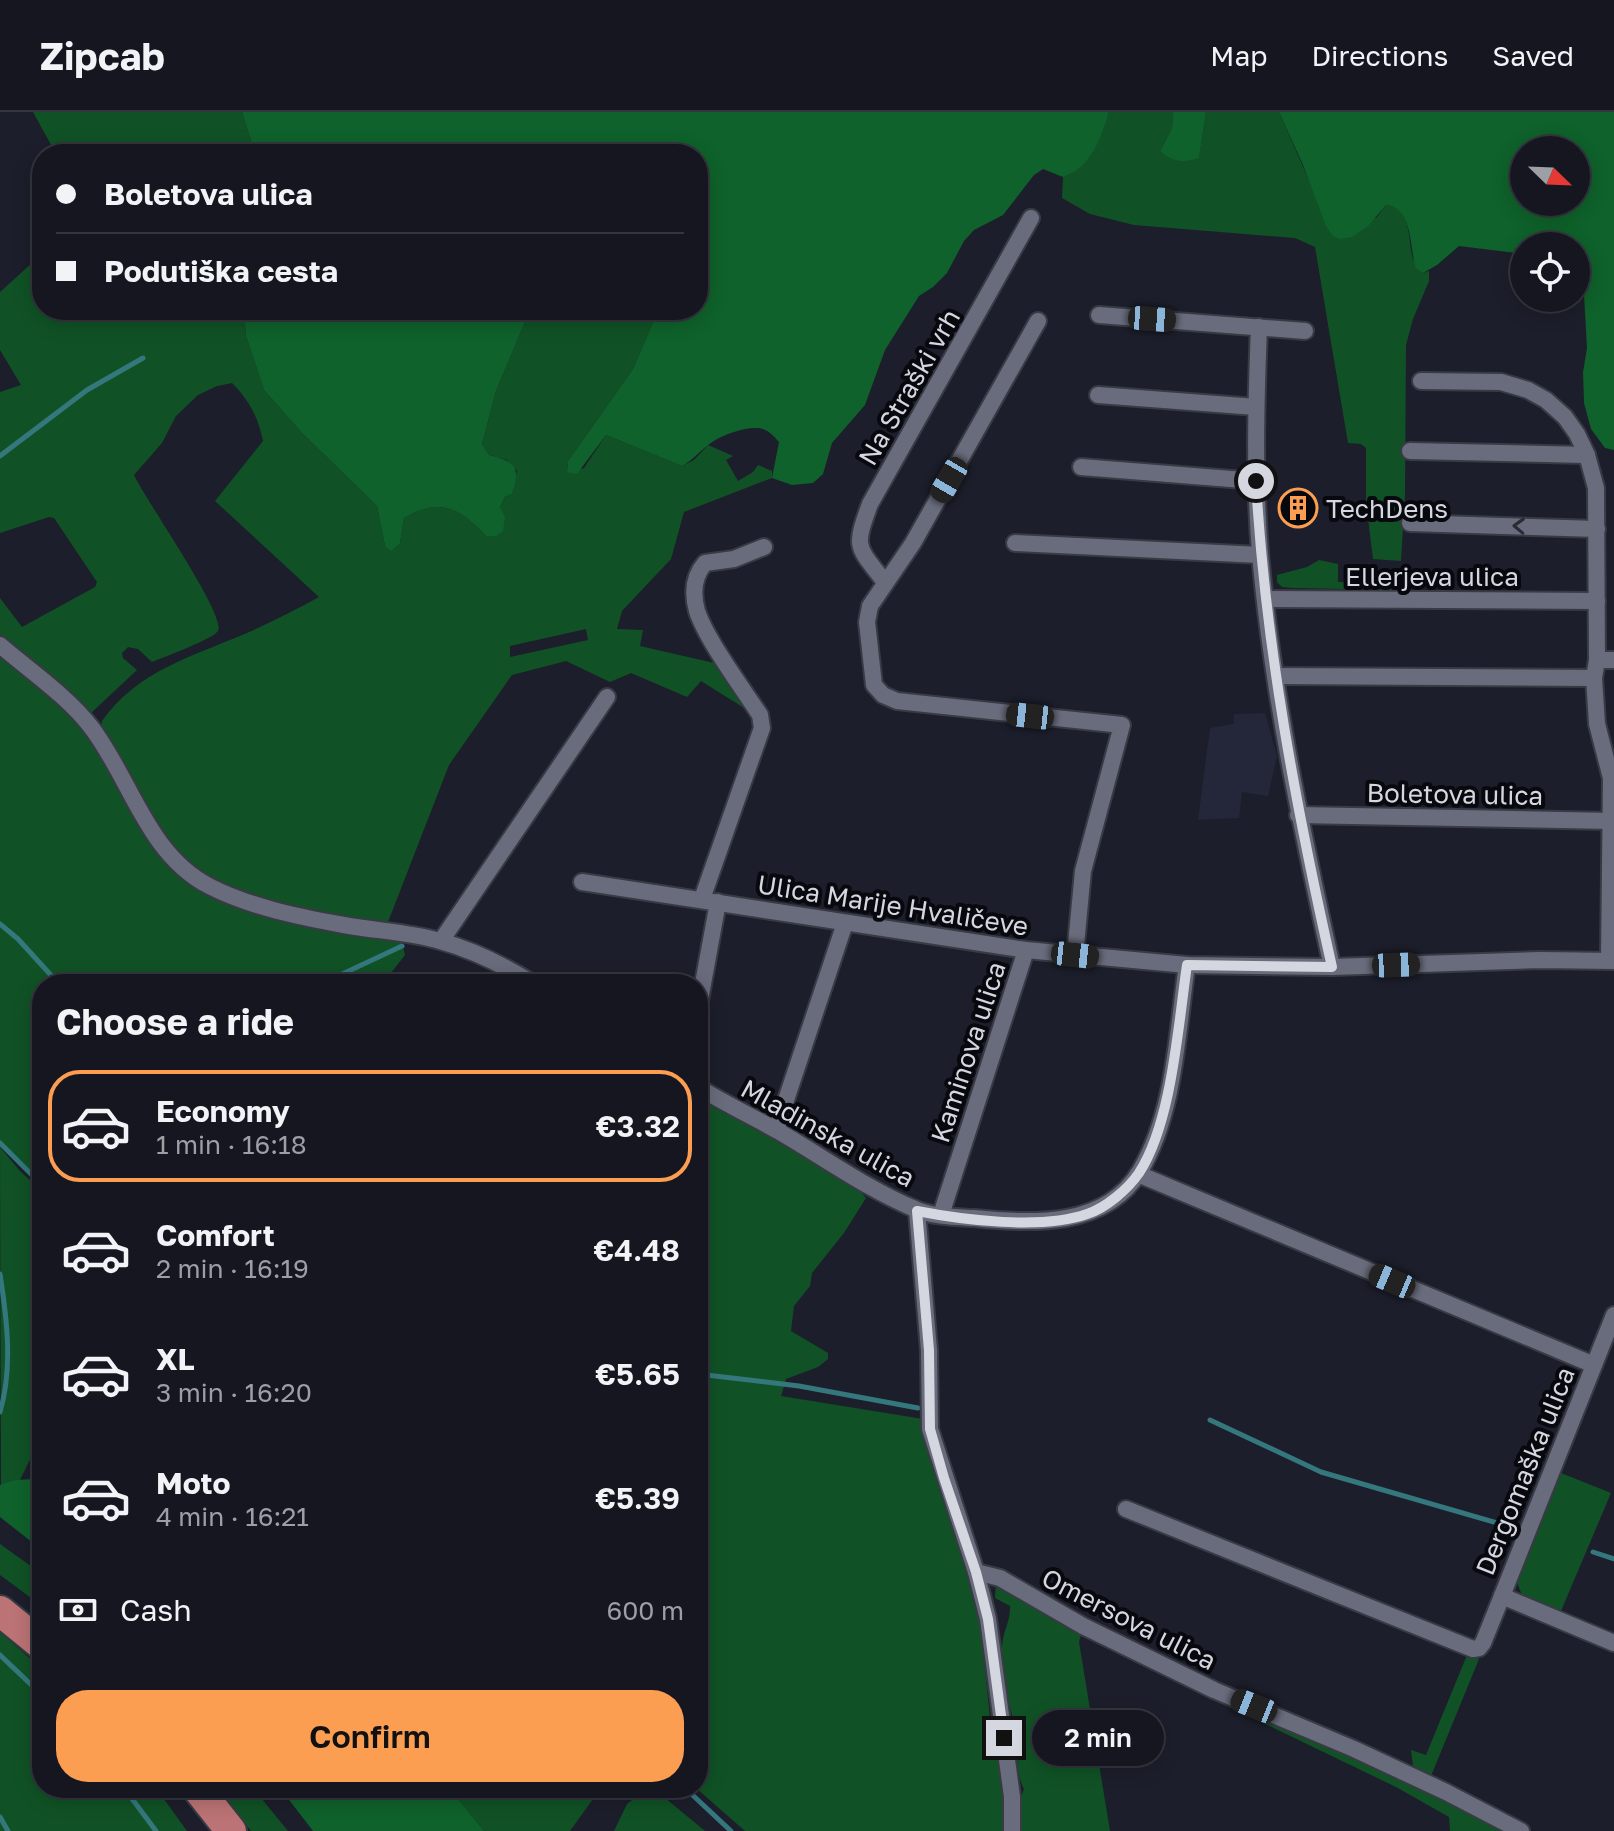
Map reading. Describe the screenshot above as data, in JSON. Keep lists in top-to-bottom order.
{
  "streets": {
    "street": [
      "Na Straški vrh",
      "Ellerjeva ulica",
      "Boletova ulica",
      "Ulica Marije Hvaličeve",
      "Kaminova ulica",
      "Mladinska ulica",
      "Dergomaška ulica",
      "Omersova ulica"
    ]
  },
  "crossings": [
    ["Ulica Marije Hvaličeve", "Kaminova ulica"],
    ["Ulica Marije Hvaličeve", "Mladinska ulica"],
    ["Kaminova ulica", "Mladinska ulica"],
    ["Mladinska ulica", "Dergomaška ulica"]
  ],
  "places": {
    "building": ["TechDens"]
  },
  "north": "bottom right",
  "page": {
    "header": "Zipcab",
    "nav": ["Map", "Directions", "Saved"],
    "banner": ["Boletova ulica", "Podutiška cesta"],
    "heading": "Choose a ride",
    "list": [
      {
        "name": "Economy",
        "note": "1 min · 16:18",
        "value": "€3.32"
      },
      {
        "name": "Comfort",
        "note": "2 min · 16:19",
        "value": "€4.48"
      },
      {
        "name": "XL",
        "note": "3 min · 16:20",
        "value": "€5.65"
      },
      {
        "name": "Moto",
        "note": "4 min · 16:21",
        "value": "€5.39"
      }
    ],
    "pay": ["Cash", "600 m"],
    "buttons": "Confirm",
    "bubble": "2 min"
  }
}
